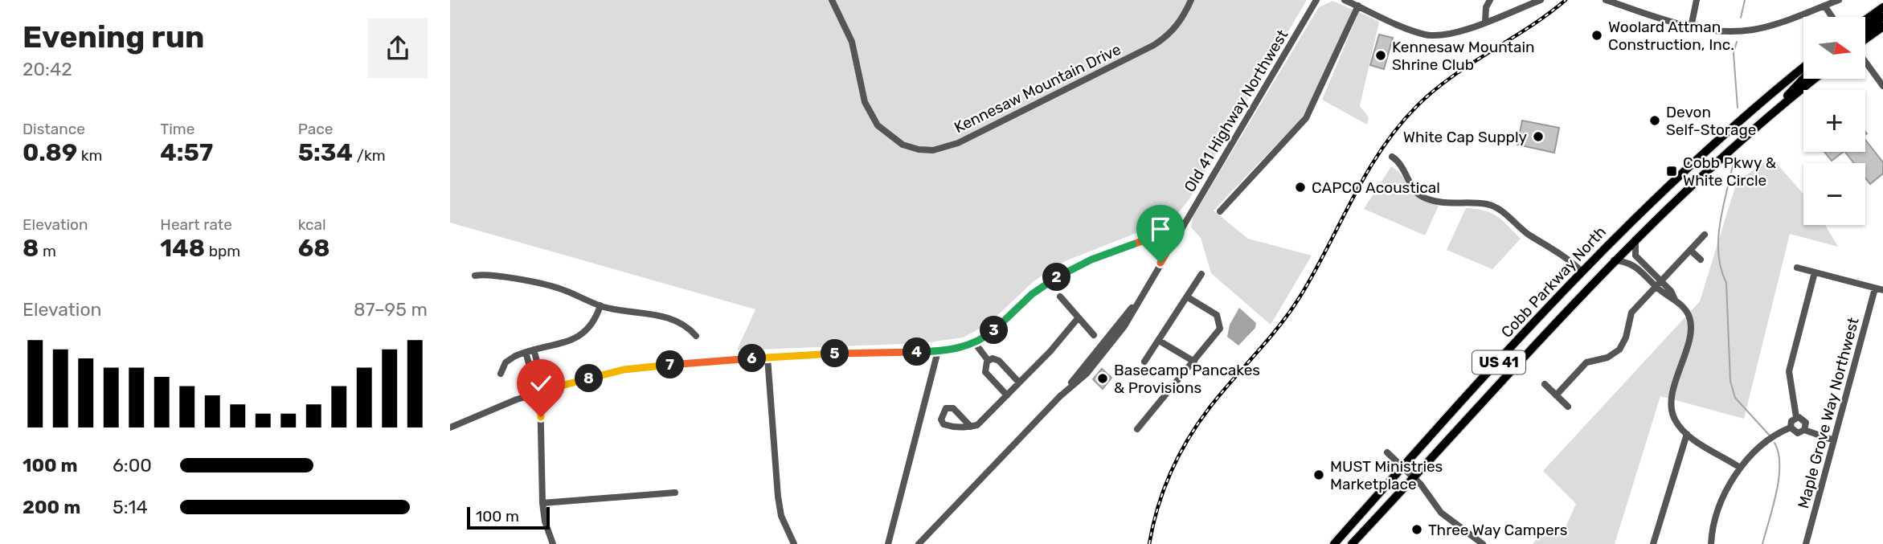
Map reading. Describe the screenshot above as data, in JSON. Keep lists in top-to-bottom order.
{
  "streets": {
    "main road": ["Cobb Parkway North", "US 41"],
    "street": ["Kennesaw Mountain Drive", "Old 41 Highway Northwest", "Maple Grove Way Northwest"]
  },
  "places": {
    "other": [
      "Woolard Attman Construction, Inc.",
      "Kennesaw Mountain Shrine Club",
      "Devon Self-Storage",
      "White Cap Supply",
      "CAPCO Acoustical",
      "Basecamp Pancakes & Provisions",
      "MUST Ministries Marketplace",
      "Three Way Campers"
    ],
    "transit": ["Cobb Pkwy & White Circle"]
  },
  "scale_bar": "100 m",
  "north": "right",
  "page": {
    "heading": ["Evening run", "20:42"],
    "map_buttons": ["+", "−"],
    "stats": [
      ["Distance", "0.89 km"],
      ["Time", "4:57"],
      ["Pace", "5:34 /km"],
      ["Elevation", "8 m"],
      ["Heart rate", "148 bpm"],
      ["kcal", "68"]
    ],
    "pins": [
      "2",
      "3",
      "4",
      "5",
      "6",
      "7",
      "8"
    ],
    "chart": ["Elevation", "87–95 m"],
    "list": [
      {
        "name": "100 m",
        "note": "6:00"
      },
      {
        "name": "200 m",
        "note": "5:14"
      }
    ],
    "scale": "100 m"
  }
}
